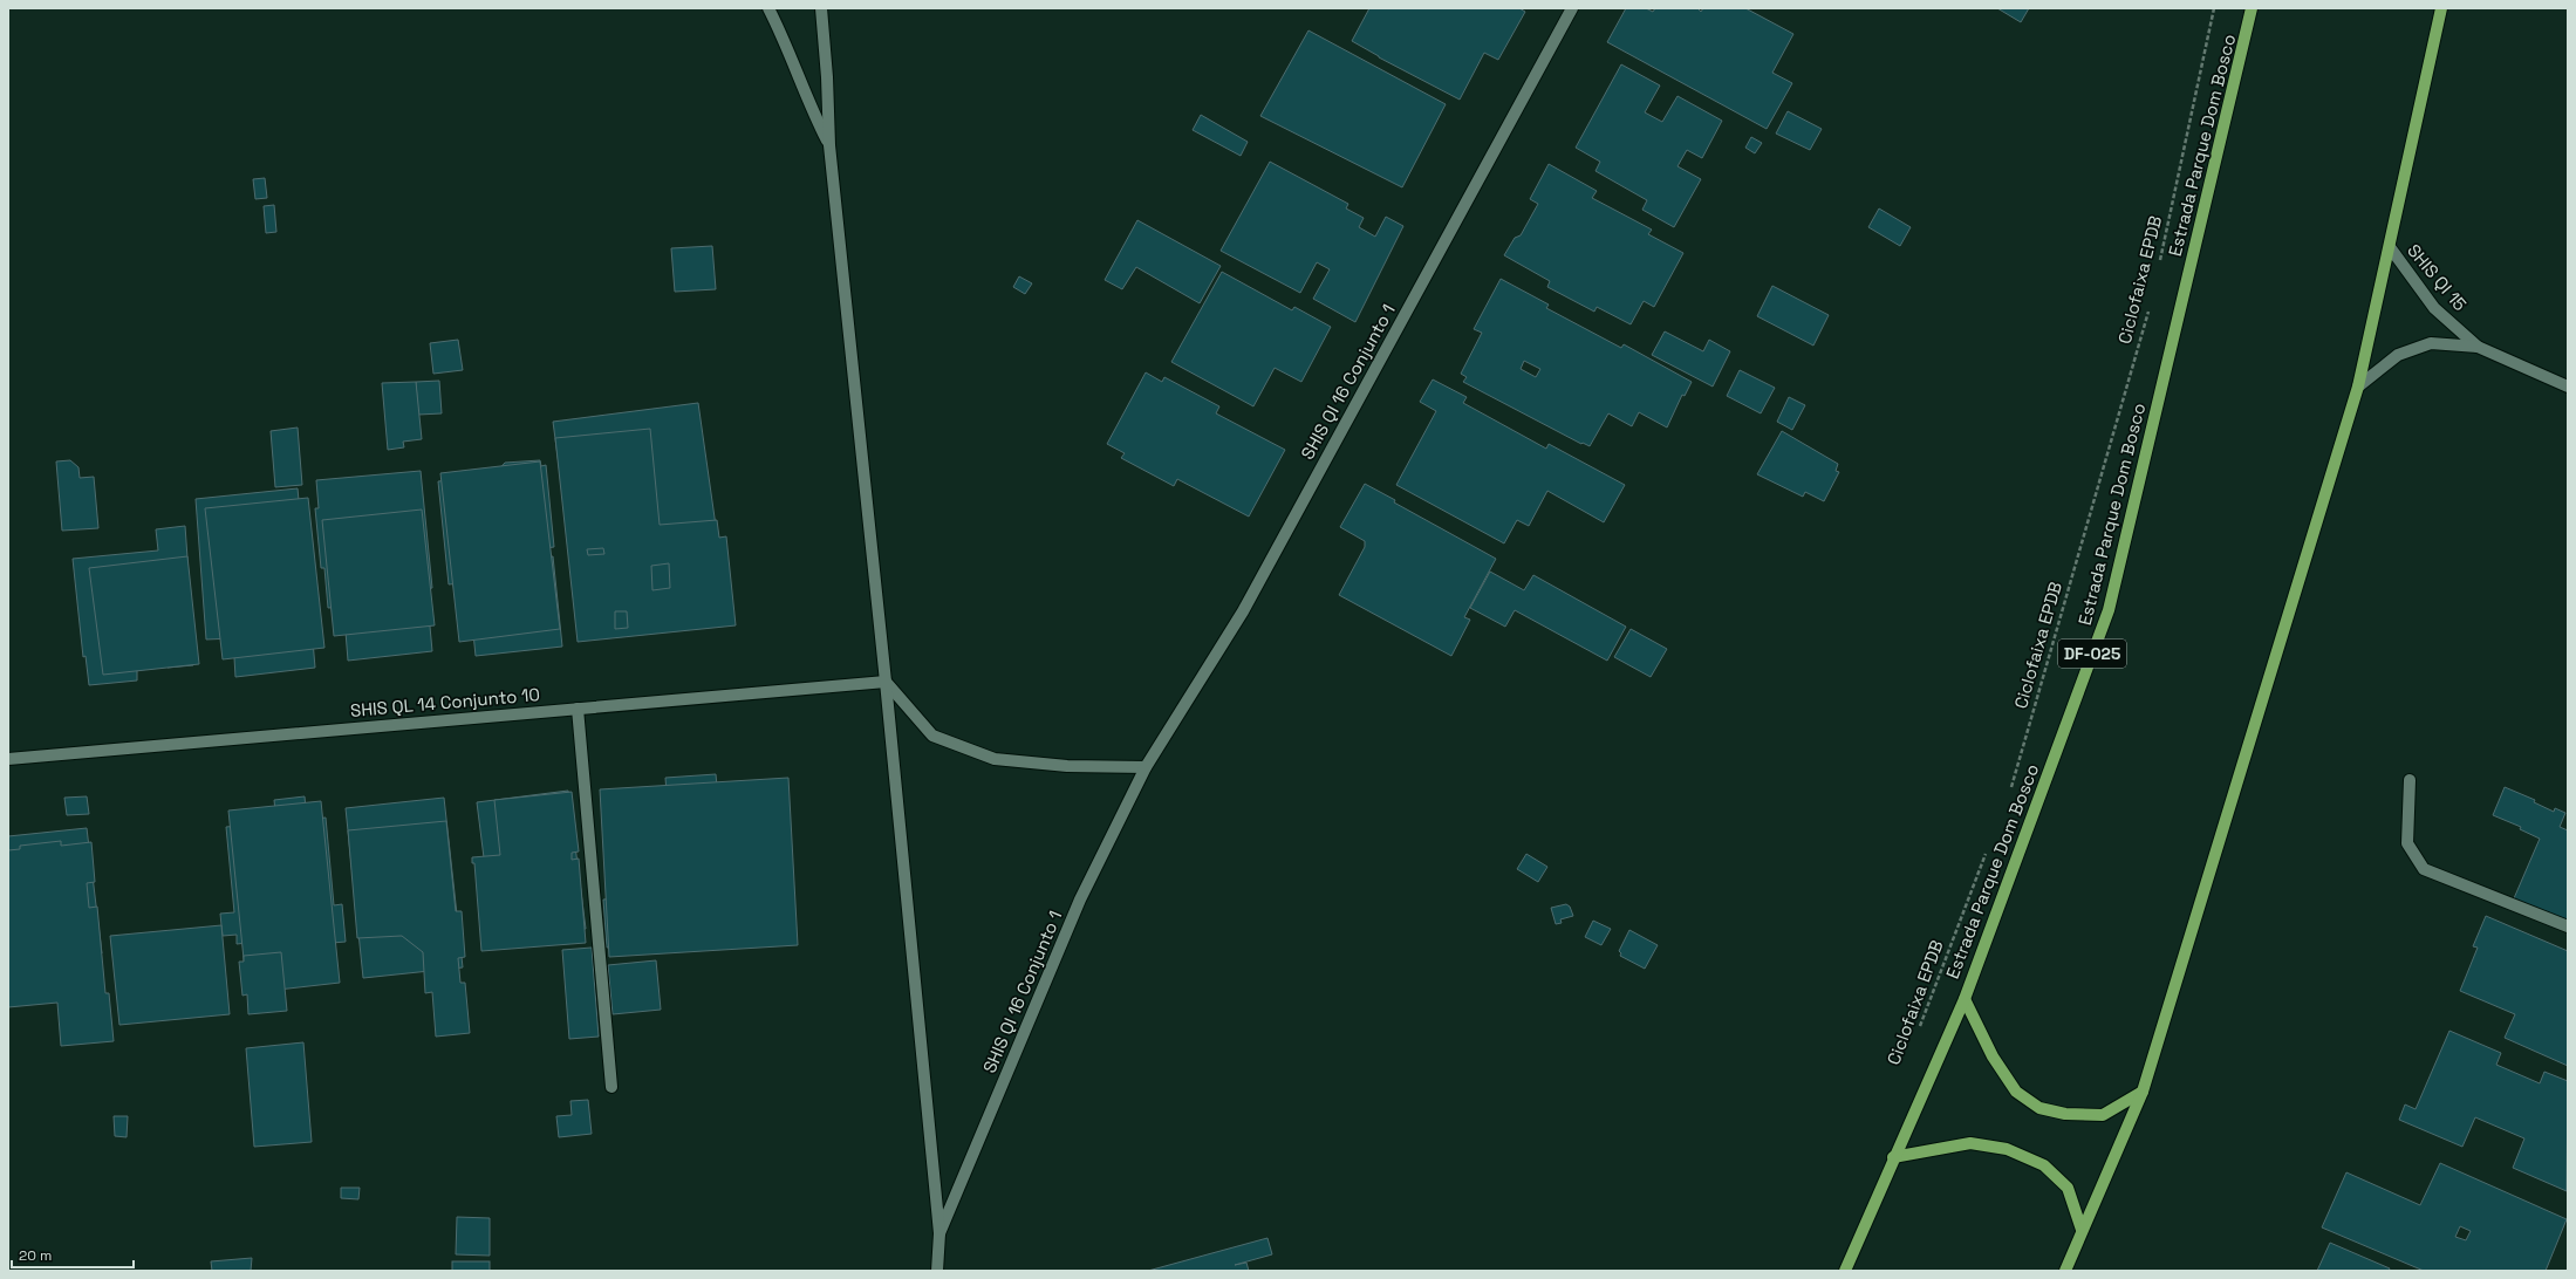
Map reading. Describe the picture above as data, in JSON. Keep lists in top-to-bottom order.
{
  "streets": {
    "main road": ["Estrada Parque Dom Bosco", "DF-025"],
    "street": ["SHIS QI 15", "SHIS QI 16 Conjunto 1", "SHIS QL 14 Conjunto 10"],
    "path": ["Ciclofaixa EPDB"]
  },
  "scale_bar": "20 m"
}
